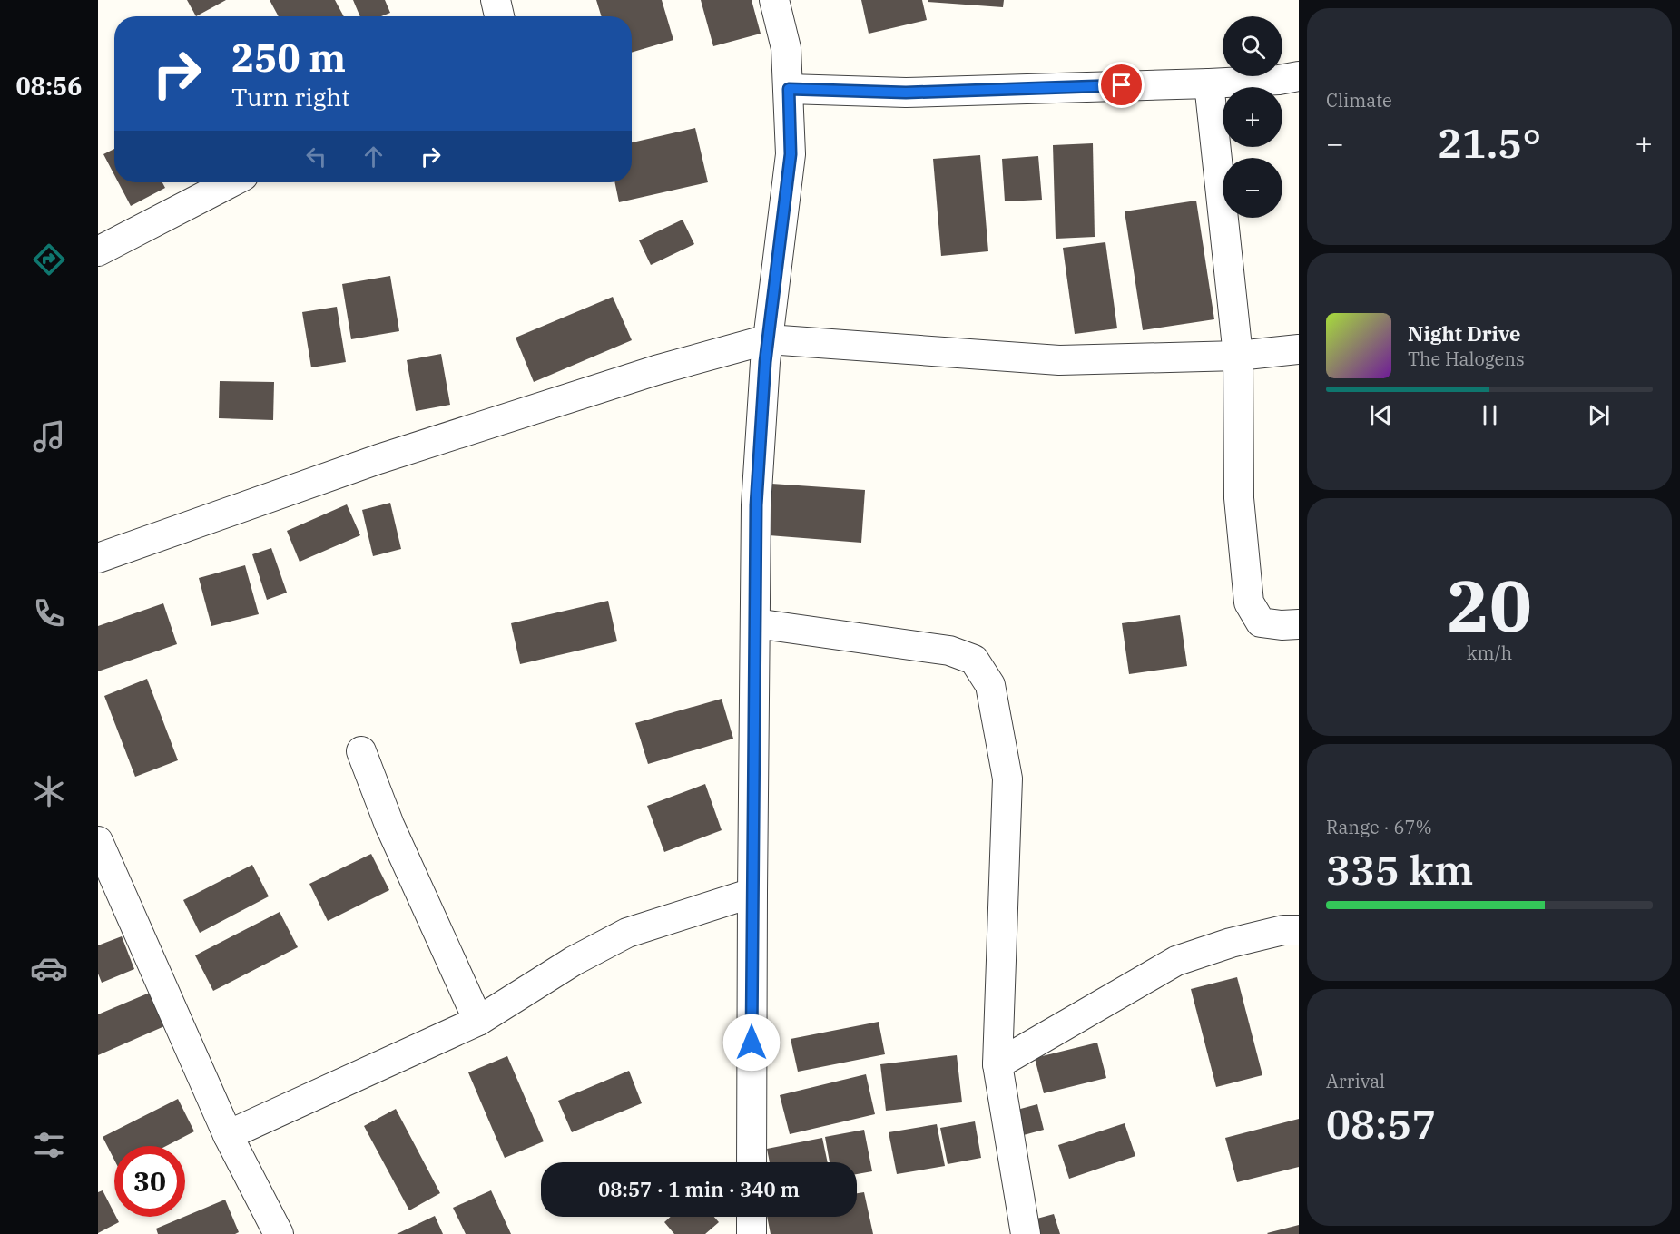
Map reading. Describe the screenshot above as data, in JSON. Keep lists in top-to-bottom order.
{
  "page": {
    "tabs": "08:56",
    "tile": [
      "Climate",
      ["20", "km/h"],
      ["Range · 67%", "335 km"],
      ["Arrival", "08:57"]
    ],
    "map_buttons": ["+", "−"],
    "turn": ["250 m", "Turn right"],
    "heat": ["−", "21.5°", "+"],
    "song": ["Night Drive", "The Halogens"],
    "limit": "30",
    "trip": "08:57 · 1 min · 340 m"
  }
}
